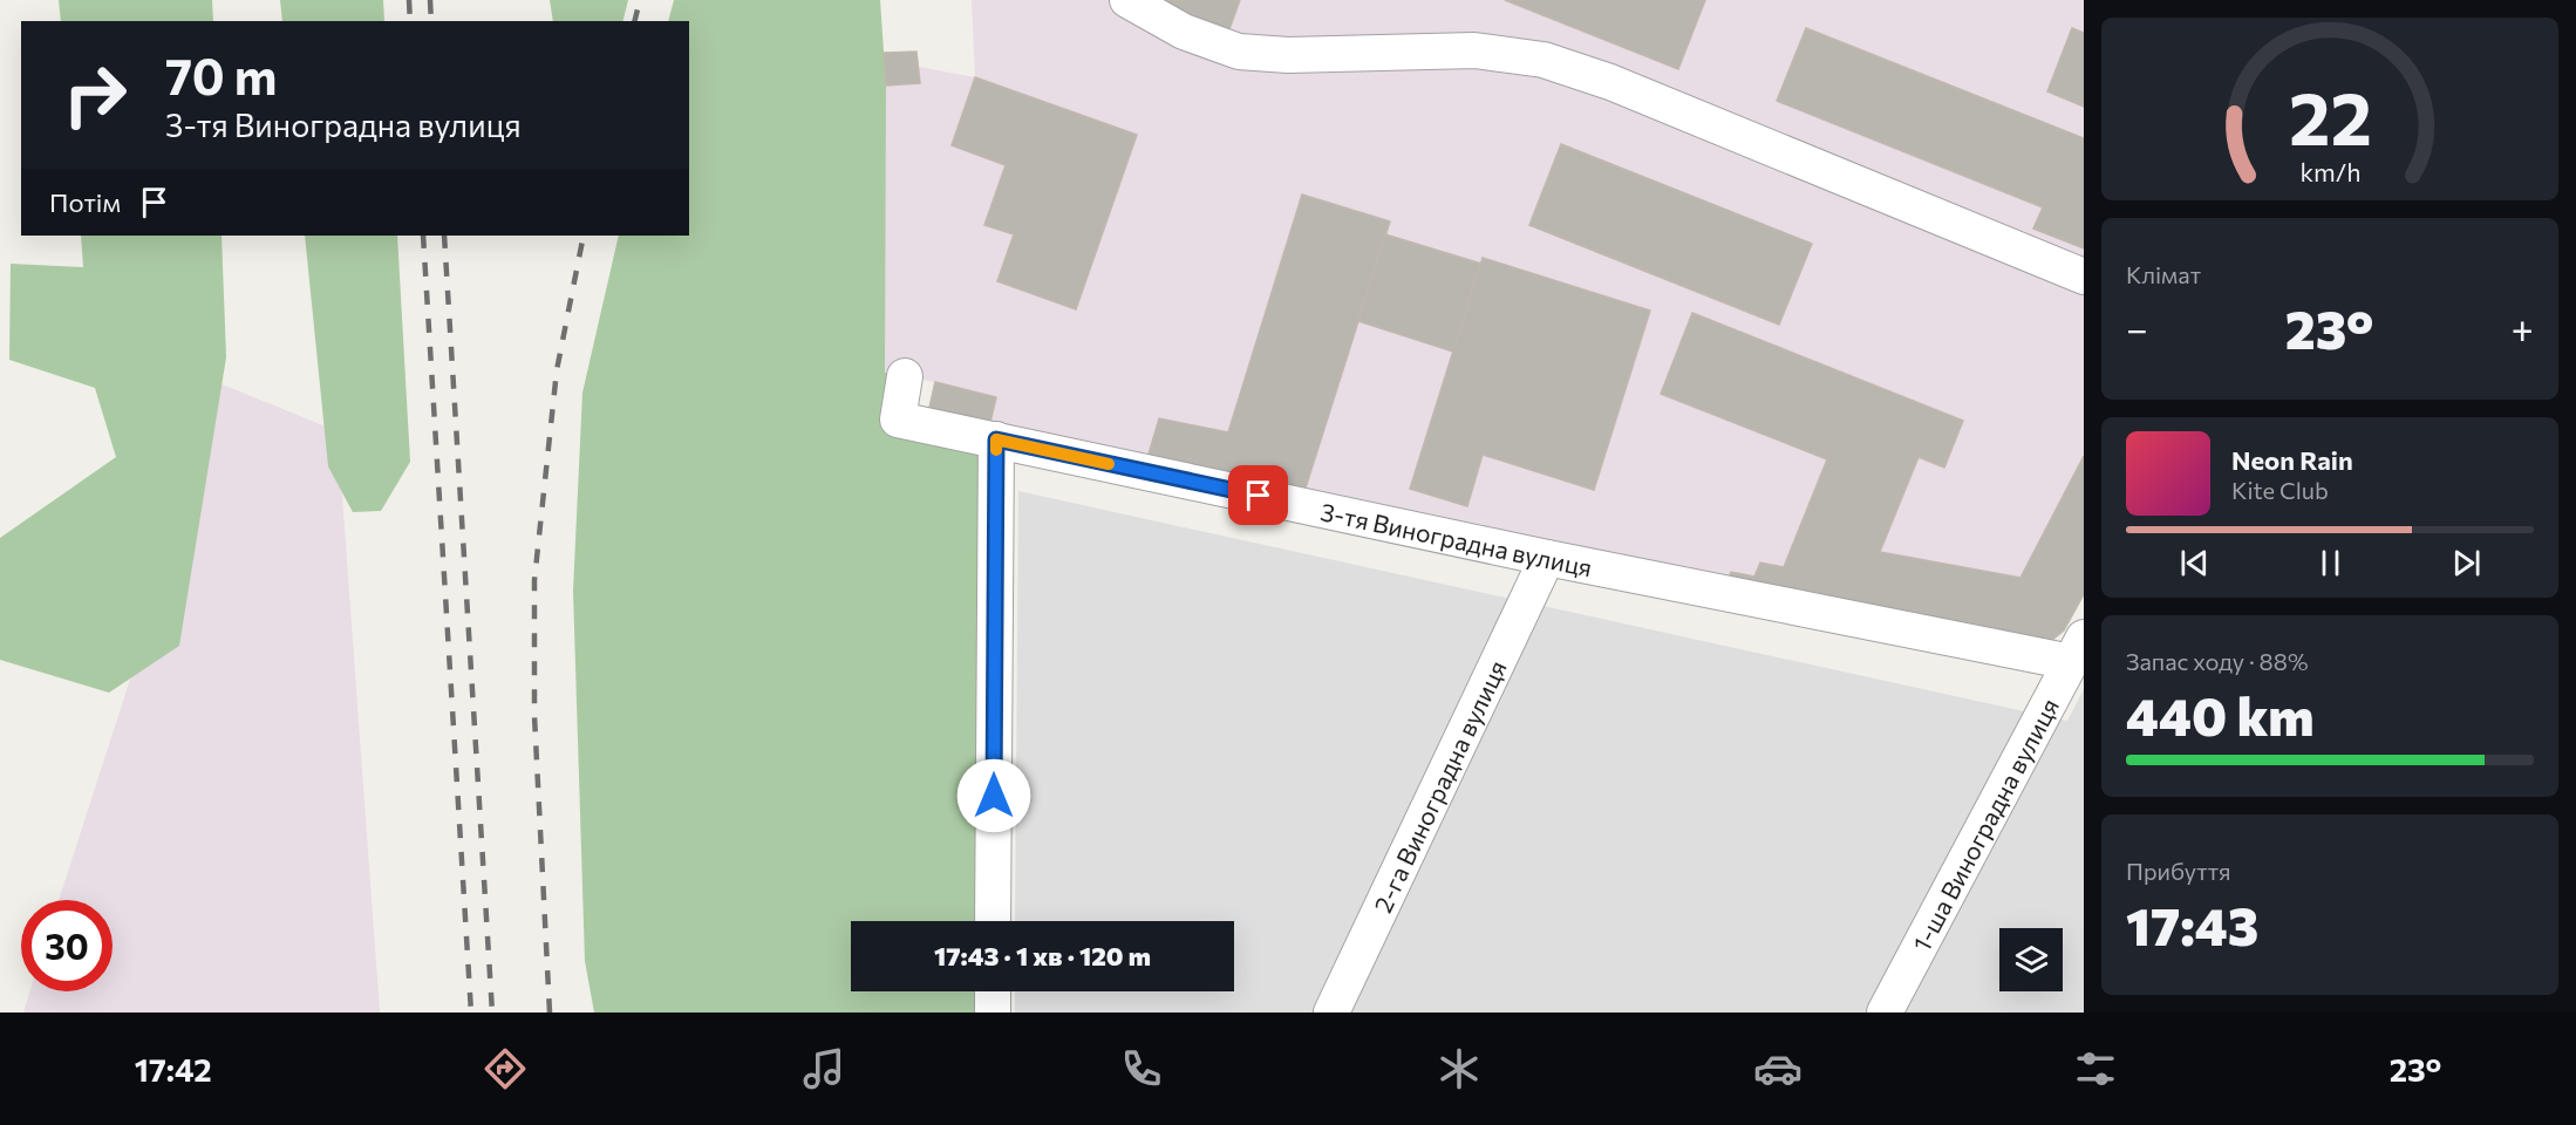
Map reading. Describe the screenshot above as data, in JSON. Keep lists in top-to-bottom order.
{
  "streets": {
    "street": ["3-тя Виноградна вулиця", "2-га Виноградна вулиця", "1-ша Виноградна вулиця"]
  },
  "crossings": [
    ["3-тя Виноградна вулиця", "2-га Виноградна вулиця"],
    ["3-тя Виноградна вулиця", "1-ша Виноградна вулиця"]
  ],
  "page": {
    "turn": ["70 m", "3-тя Виноградна вулиця"],
    "then": "Потім",
    "tile": [
      "Клімат",
      ["Запас ходу · 88%", "440 km"],
      ["Прибуття", "17:43"]
    ],
    "heat": ["−", "23°", "+"],
    "song": ["Neon Rain", "Kite Club"],
    "limit": "30",
    "trip": "17:43 · 1 хв · 120 m",
    "tabs": ["17:42", "23°"],
    "gauge": ["22", "km/h"]
  }
}
